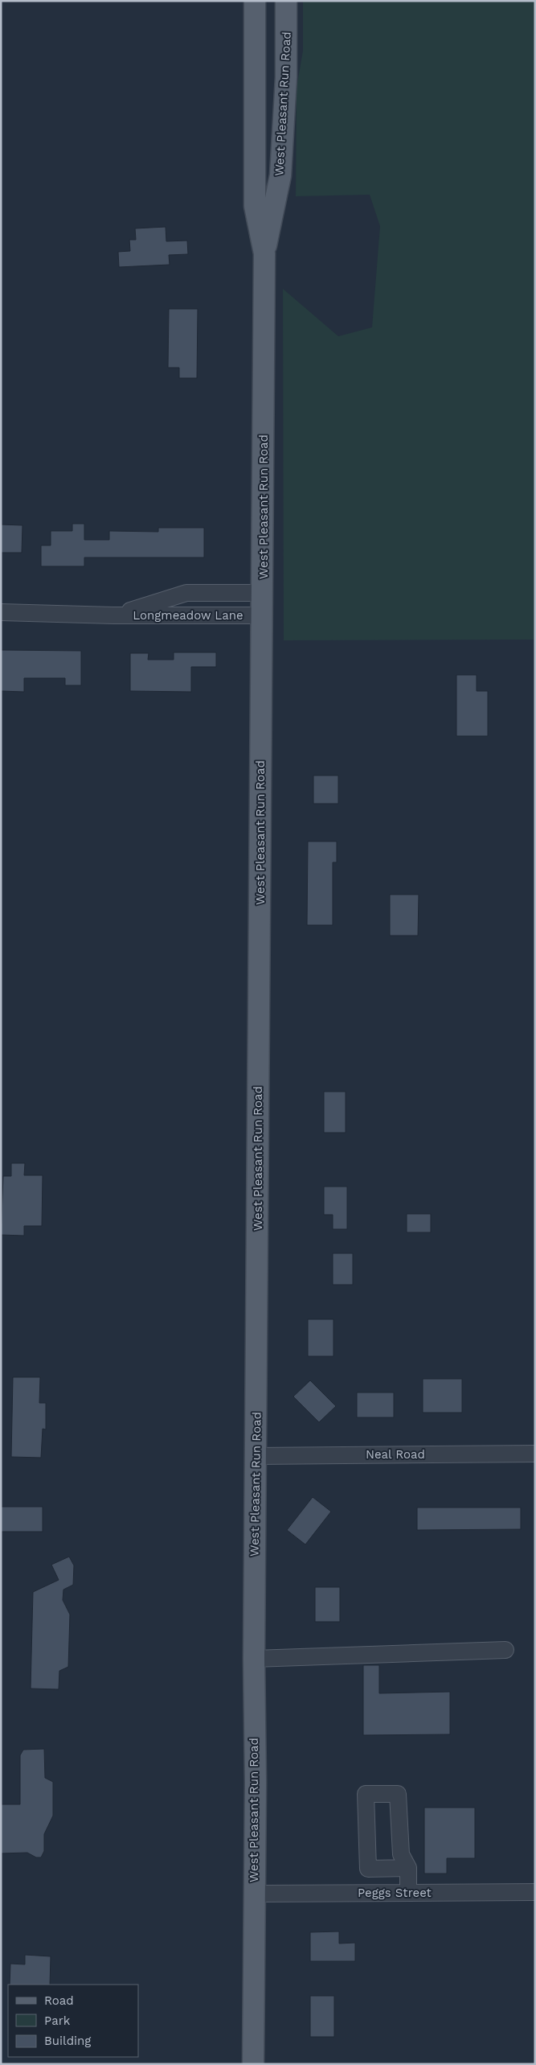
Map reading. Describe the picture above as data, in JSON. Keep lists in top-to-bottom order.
{
  "streets": {
    "main road": ["West Pleasant Run Road"],
    "street": ["Longmeadow Lane", "Neal Road", "Peggs Street"]
  },
  "crossings": [
    ["West Pleasant Run Road", "Longmeadow Lane"],
    ["West Pleasant Run Road", "Neal Road"],
    ["West Pleasant Run Road", "Peggs Street"]
  ],
  "legend": ["Road", "Park", "Building"]
}
